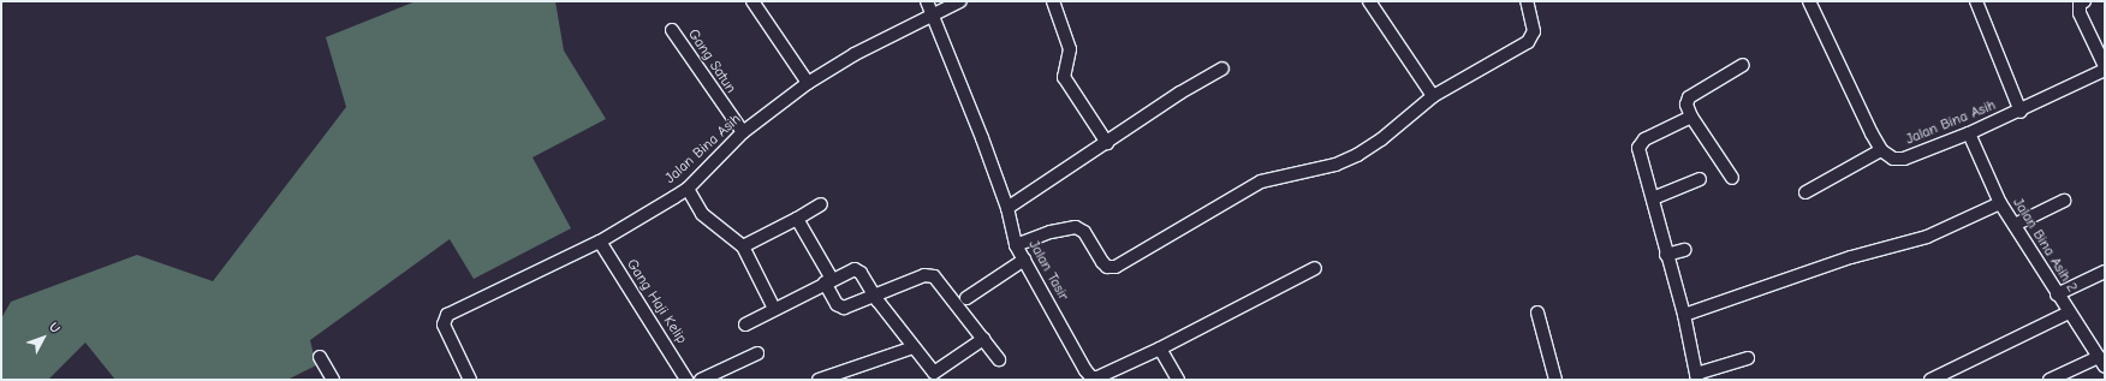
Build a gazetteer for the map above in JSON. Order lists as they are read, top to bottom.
{
  "streets": {
    "street": [
      "Gang Satun",
      "Jalan Bina Asih",
      "Jalan Bina Asih 2",
      "Jalan Tasir",
      "Gang Haji Kelip"
    ]
  },
  "crossings": [
    ["Gang Satun", "Jalan Bina Asih"],
    ["Jalan Bina Asih", "Jalan Bina Asih 2"],
    ["Jalan Bina Asih", "Jalan Tasir"],
    ["Jalan Bina Asih", "Gang Haji Kelip"]
  ],
  "north": "top right"
}
